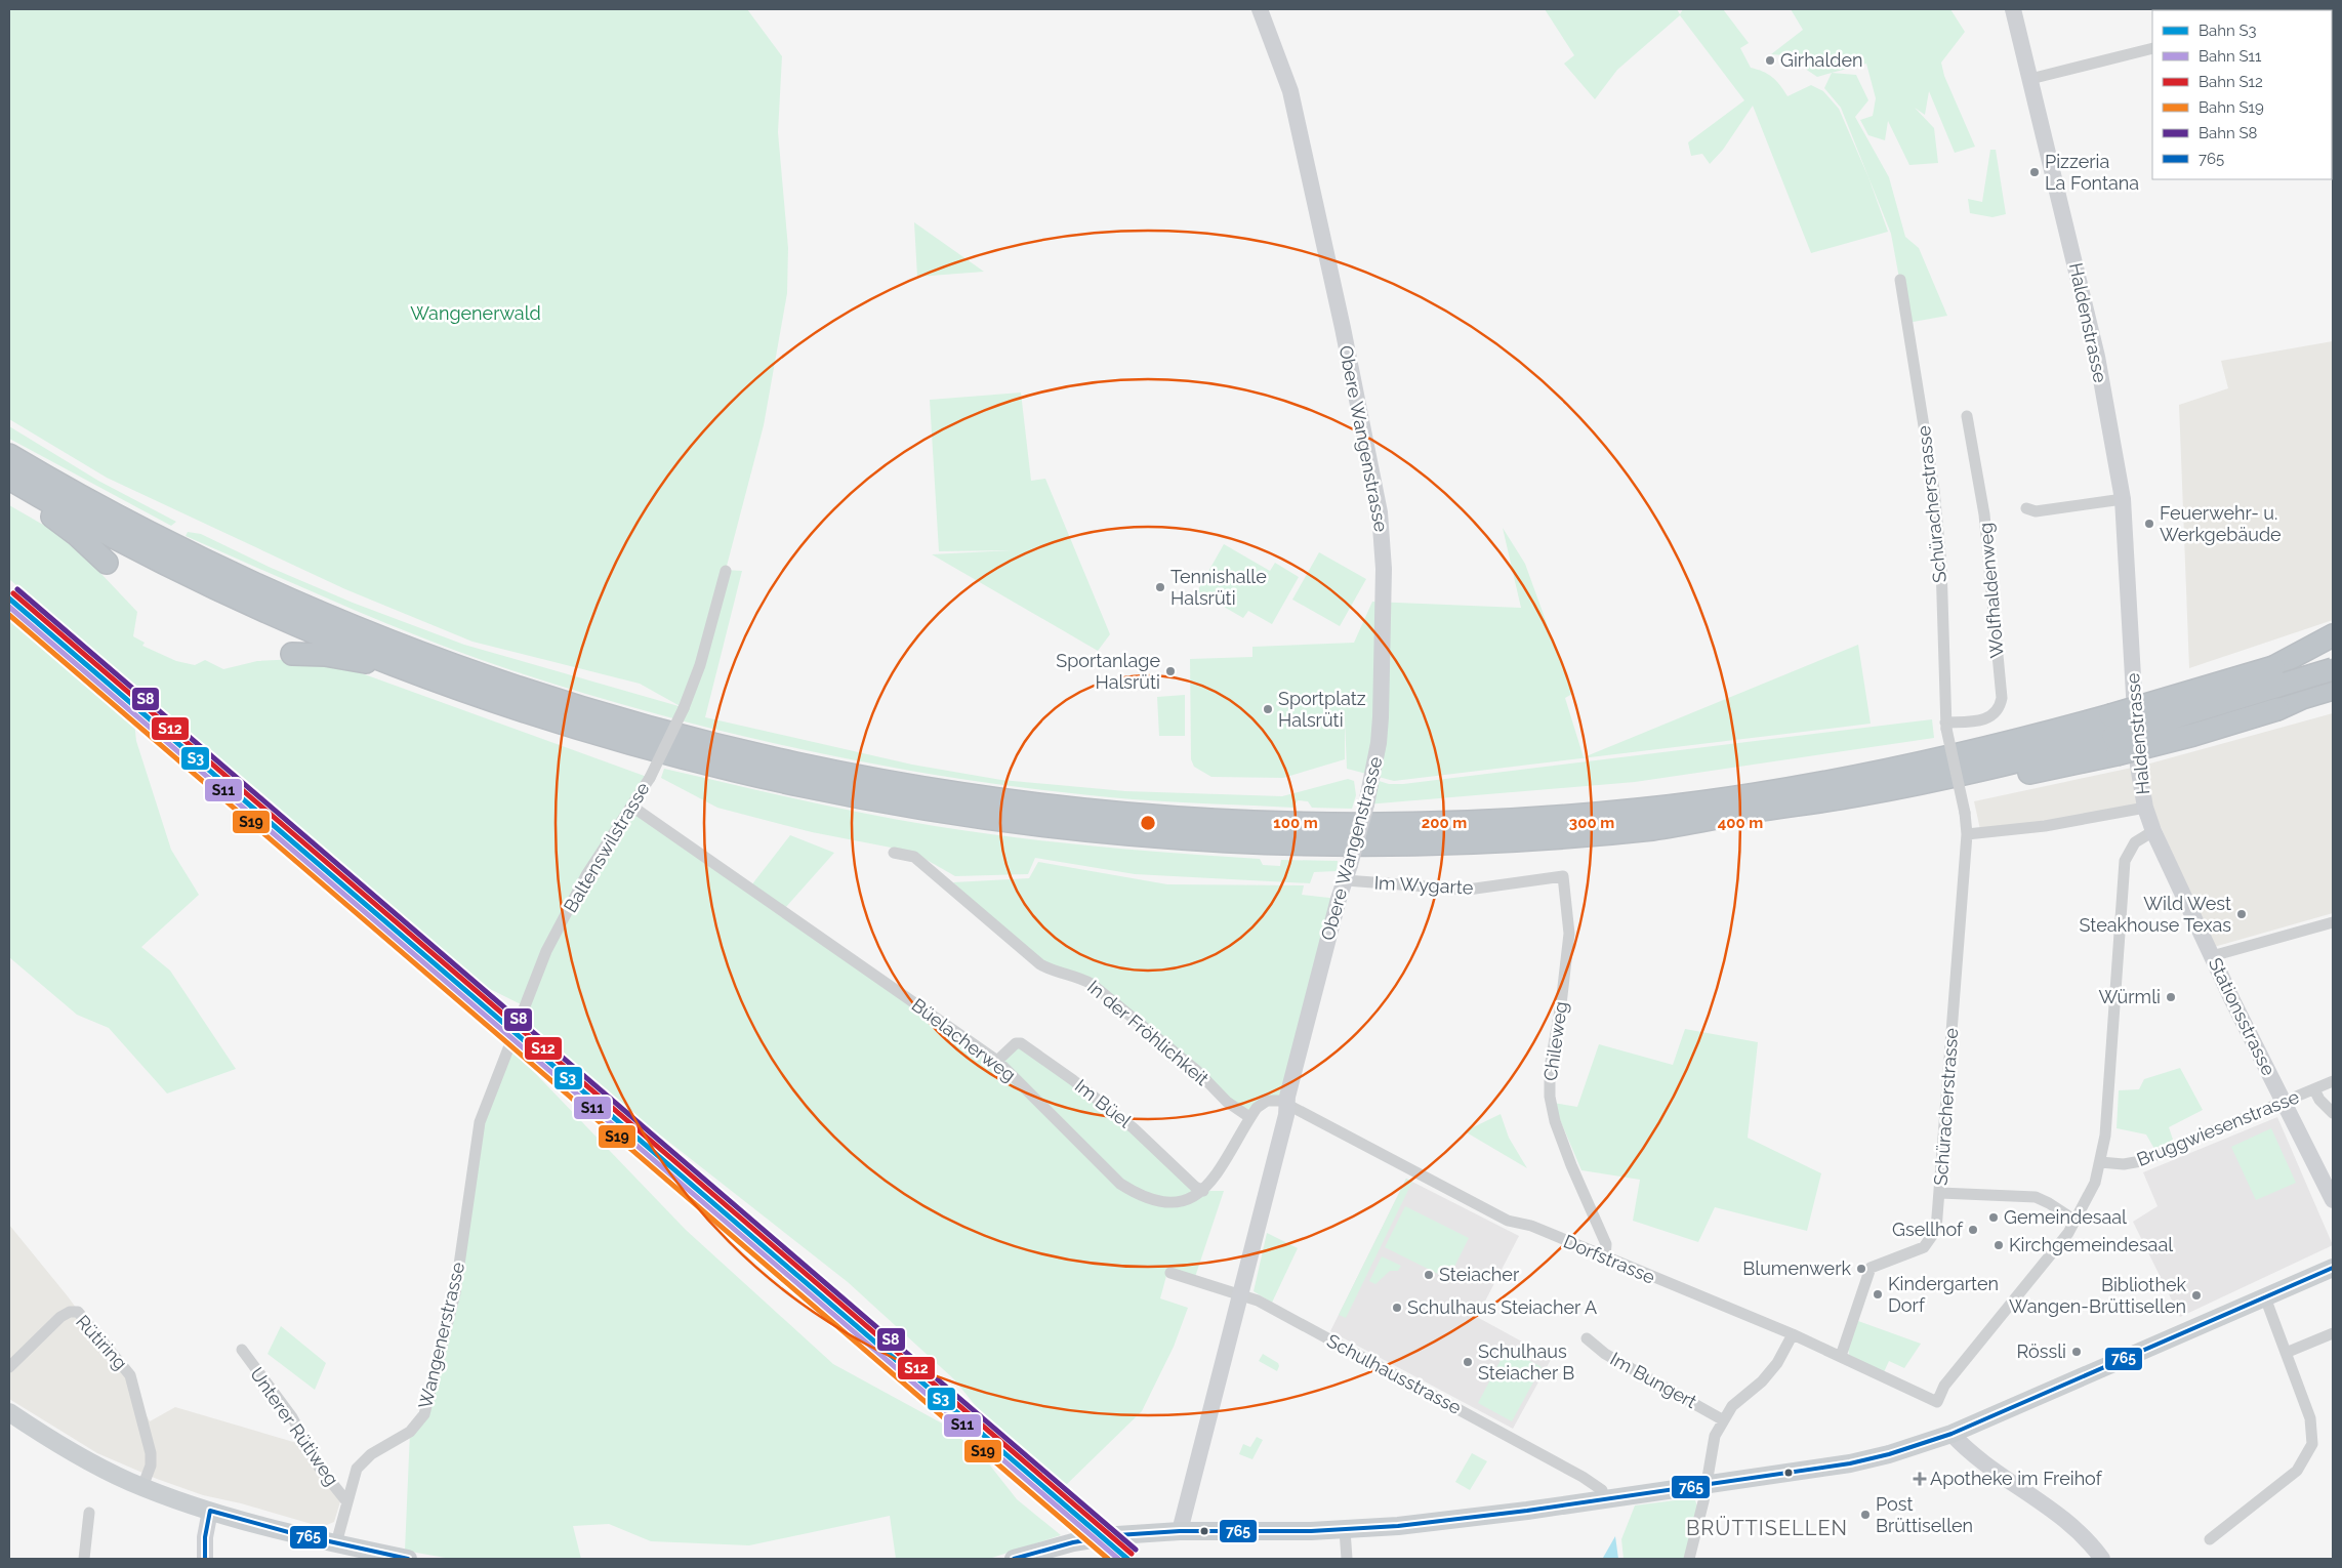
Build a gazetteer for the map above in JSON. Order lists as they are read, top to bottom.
{
  "streets": {
    "street": [
      "Haldenstrasse",
      "Obere Wangenstrasse",
      "Schüracherstrasse",
      "Wolfhaldenweg",
      "Baltenswilstrasse",
      "Im Wygarte",
      "Stationsstrasse",
      "In der Fröhlichkeit",
      "Büelacherweg",
      "Chileweg",
      "Im Büel",
      "Bruggwiesenstrasse",
      "Dorfstrasse",
      "Wangenerstrasse",
      "Rütiring",
      "Schulhausstrasse",
      "Im Bungert",
      "Unterer Rütiweg"
    ]
  },
  "crossings": [
    ["Haldenstrasse", "Stationsstrasse"],
    ["Obere Wangenstrasse", "Im Wygarte"],
    ["Obere Wangenstrasse", "Dorfstrasse"],
    ["Obere Wangenstrasse", "Schulhausstrasse"],
    ["Schüracherstrasse", "Wolfhaldenweg"],
    ["Schüracherstrasse", "Dorfstrasse"],
    ["Baltenswilstrasse", "Büelacherweg"],
    ["Baltenswilstrasse", "Wangenerstrasse"],
    ["Im Wygarte", "Chileweg"],
    ["Stationsstrasse", "Bruggwiesenstrasse"],
    ["Büelacherweg", "Im Büel"],
    ["Chileweg", "Dorfstrasse"],
    ["Wangenerstrasse", "Unterer Rütiweg"]
  ],
  "districts": ["BRÜTTISELLEN"],
  "parks": ["Wangenerwald"],
  "places": {
    "other": [
      "Girhalden",
      "Pizzeria La Fontana",
      "Feuerwehr- u. Werkgebäude",
      "Tennishalle Halsrüti",
      "Sportanlage Halsrüti",
      "Sportplatz Halsrüti",
      "Wild West Steakhouse Texas",
      "Würmli",
      "Gemeindesaal",
      "Gsellhof",
      "Kirchgemeindesaal",
      "Blumenwerk",
      "Steiacher",
      "Kindergarten Dorf",
      "Bibliothek Wangen-Brüttisellen",
      "Schulhaus Steiacher A",
      "Rössli",
      "Schulhaus Steiacher B",
      "Post Brüttisellen"
    ],
    "health": ["Apotheke im Freihof"]
  },
  "lines": [
    "rail line S8",
    "rail line S12",
    "rail line S3",
    "rail line S11",
    "rail line S19",
    "transit line 765"
  ],
  "legend": [
    "Bahn S3",
    "Bahn S11",
    "Bahn S12",
    "Bahn S19",
    "Bahn S8",
    "765"
  ],
  "rings": [
    "100 m",
    "200 m",
    "300 m",
    "400 m"
  ]
}
